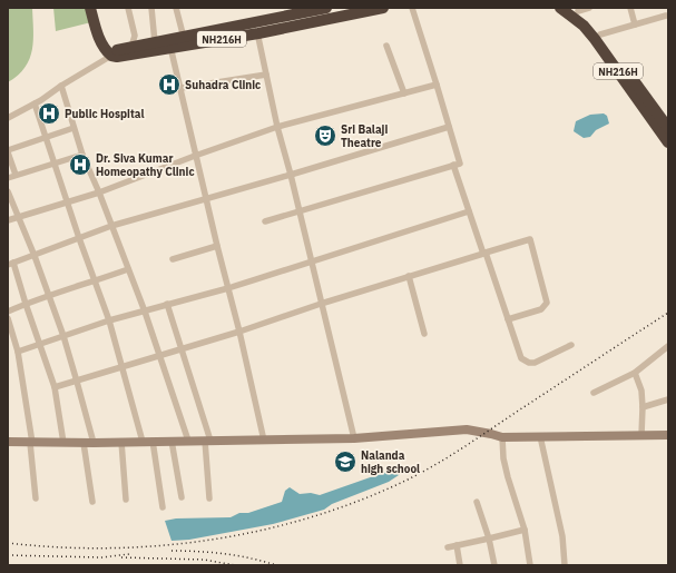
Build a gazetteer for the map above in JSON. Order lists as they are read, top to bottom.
{
  "streets": {
    "highway": ["NH216H"]
  },
  "places": {
    "hospital": ["Suhadra Clinic", "Public Hospital", "Dr. Siva Kumar Homeopathy Clinic"],
    "theatre": ["Sri Balaji Theatre"],
    "school or university": ["Nalanda high school"]
  }
}
